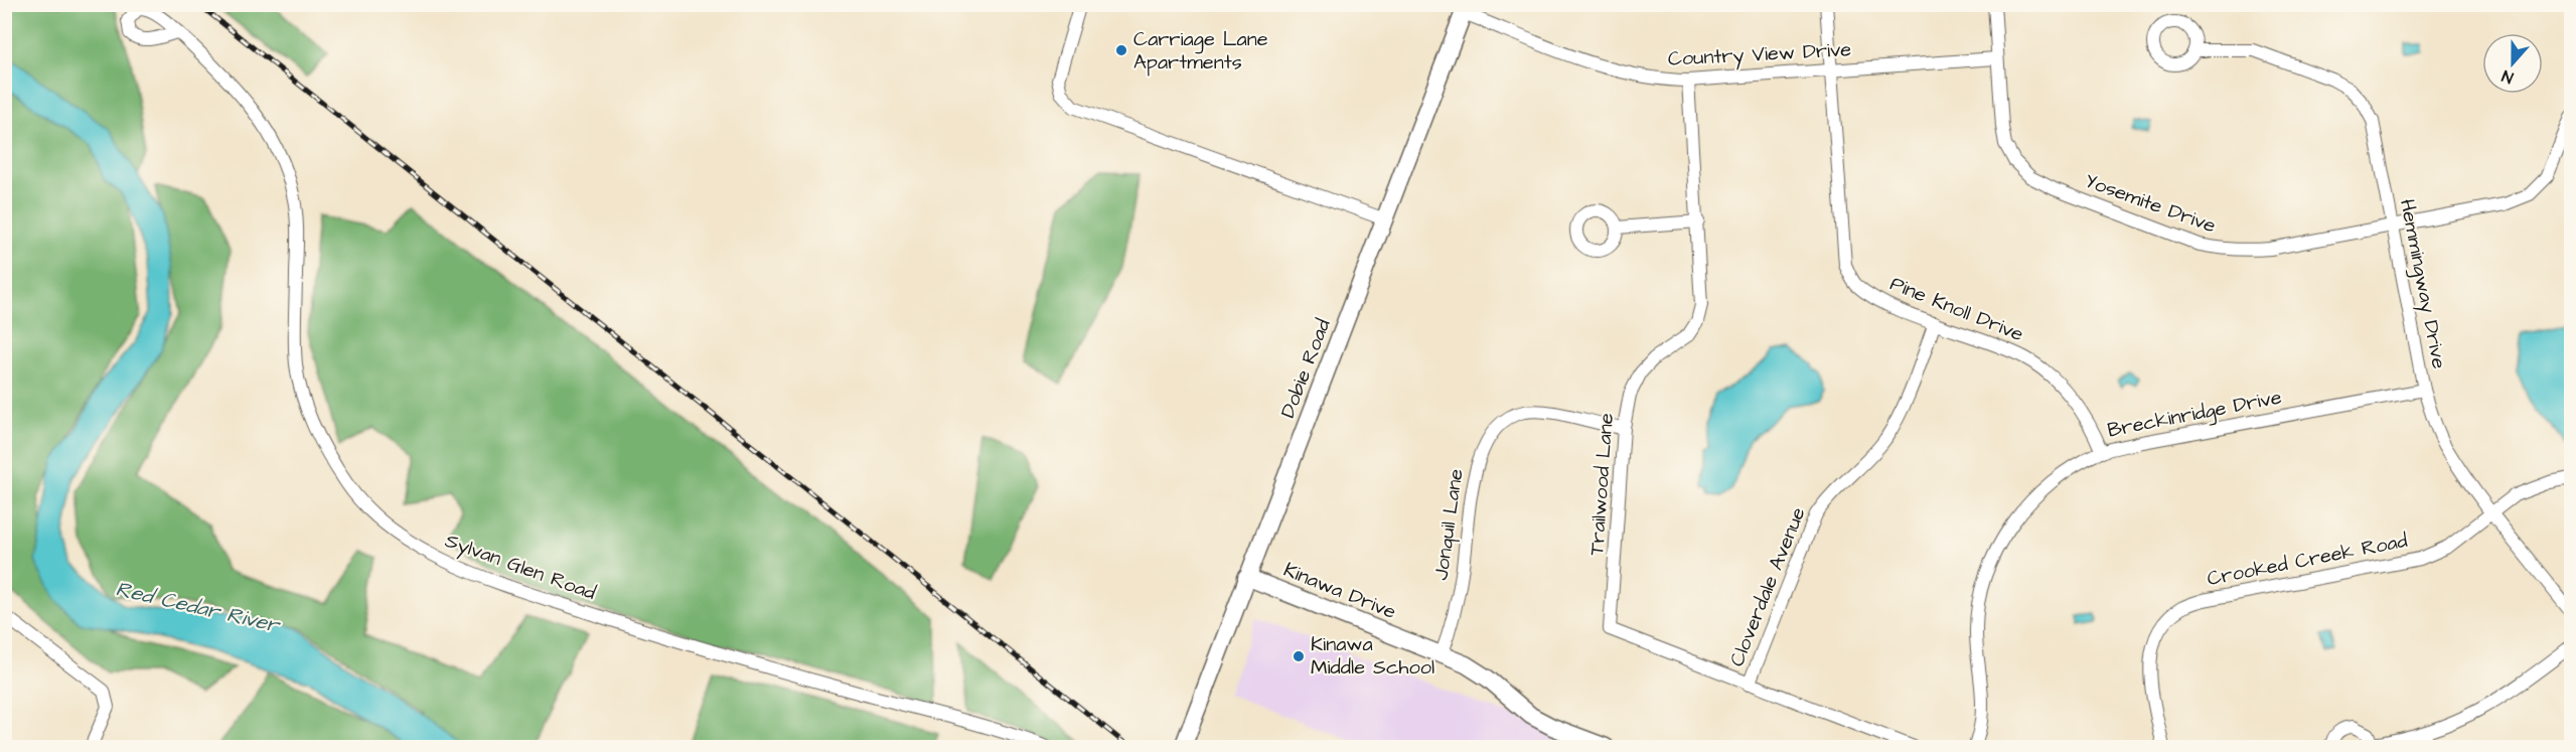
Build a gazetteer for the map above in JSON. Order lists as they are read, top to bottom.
{
  "streets": {
    "street": [
      "Country View Drive",
      "Yosemite Drive",
      "Hemmingway Drive",
      "Pine Knoll Drive",
      "Dobie Road",
      "Breckinridge Drive",
      "Trailwood Lane",
      "Jonquil Lane",
      "Crooked Creek Road",
      "Sylvan Glen Road",
      "Cloverdale Avenue",
      "Kinawa Drive"
    ]
  },
  "crossings": [
    ["Country View Drive", "Yosemite Drive"],
    ["Country View Drive", "Pine Knoll Drive"],
    ["Country View Drive", "Dobie Road"],
    ["Country View Drive", "Trailwood Lane"],
    ["Yosemite Drive", "Hemmingway Drive"],
    ["Hemmingway Drive", "Breckinridge Drive"],
    ["Hemmingway Drive", "Crooked Creek Road"],
    ["Pine Knoll Drive", "Breckinridge Drive"],
    ["Pine Knoll Drive", "Cloverdale Avenue"],
    ["Dobie Road", "Kinawa Drive"],
    ["Trailwood Lane", "Jonquil Lane"],
    ["Trailwood Lane", "Cloverdale Avenue"],
    ["Jonquil Lane", "Kinawa Drive"]
  ],
  "water": ["Red Cedar River"],
  "places": ["Carriage Lane Apartments", "Kinawa Middle School"],
  "north": "bottom"
}
